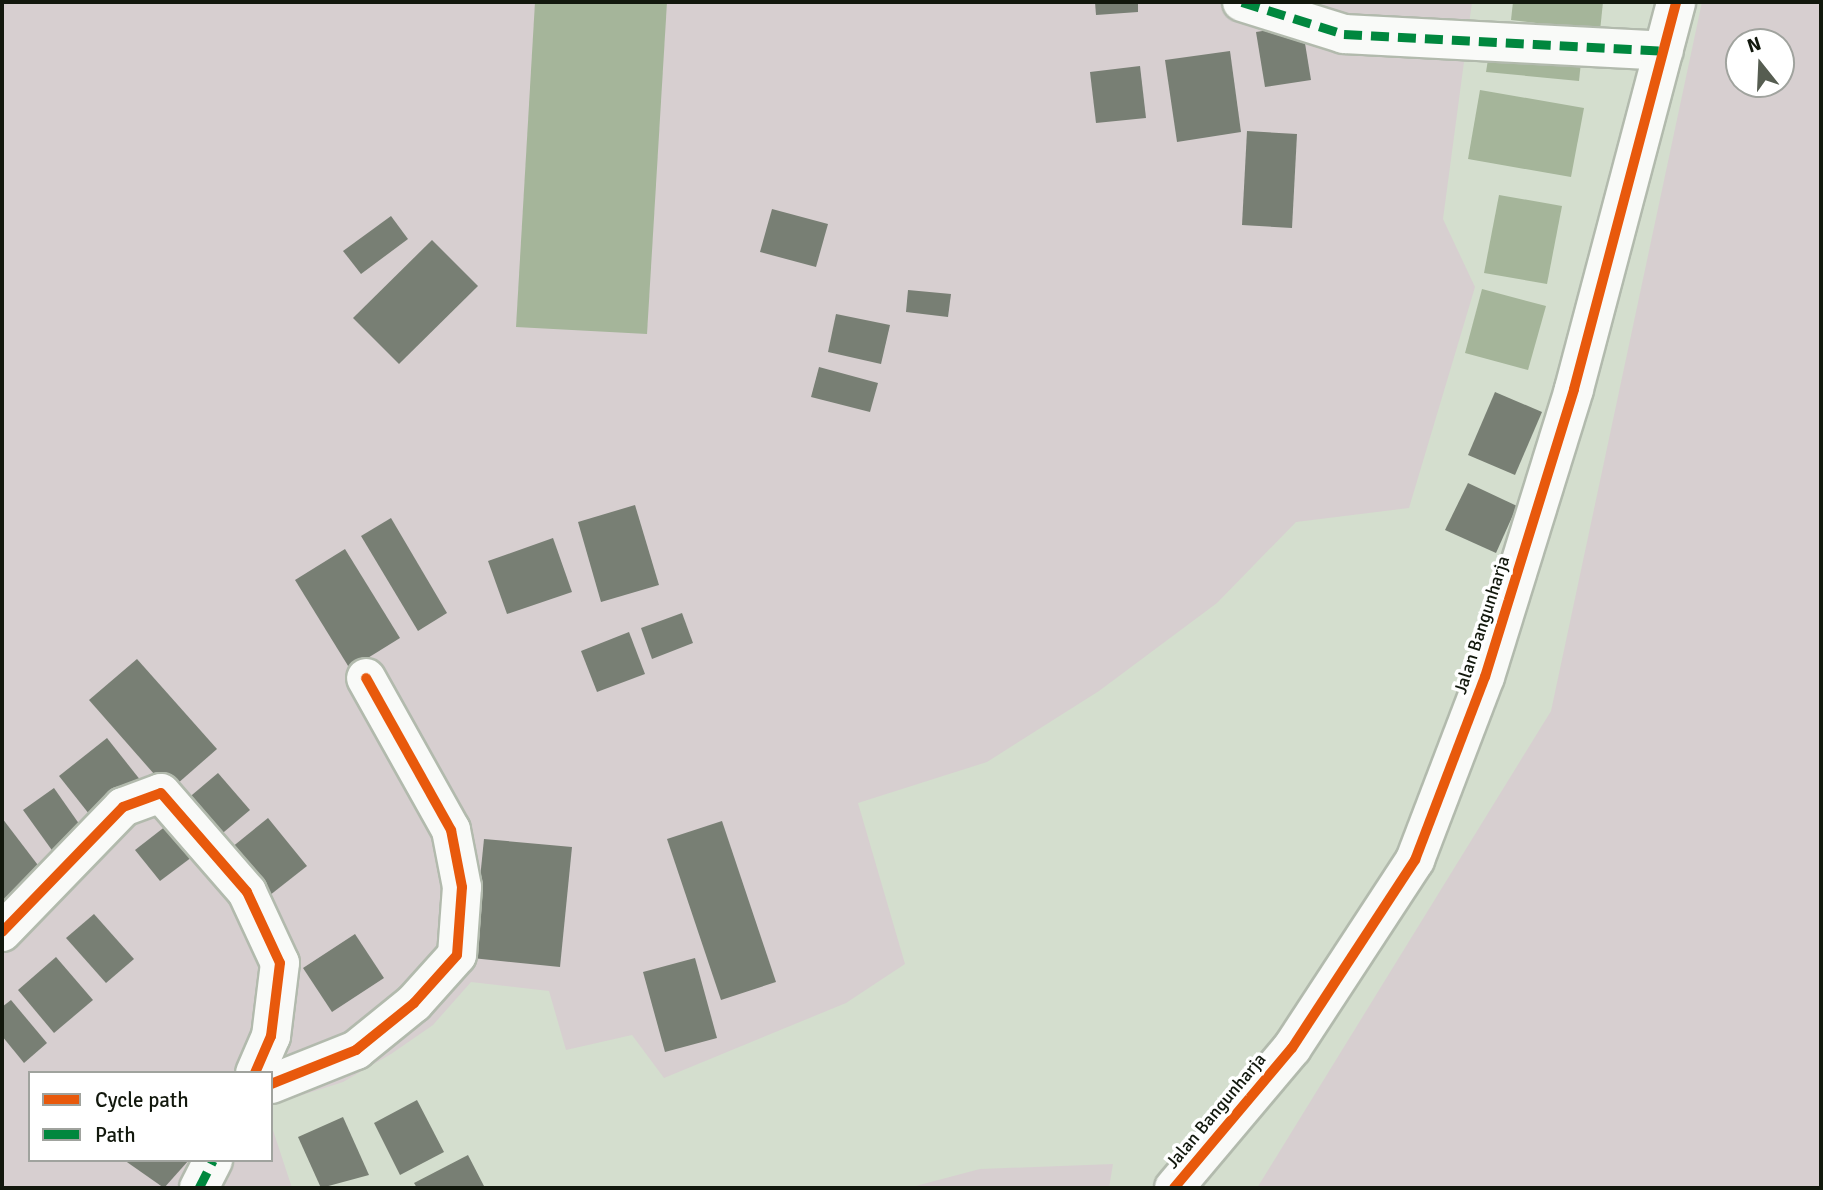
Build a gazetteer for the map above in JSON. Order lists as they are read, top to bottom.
{
  "streets": {
    "street": ["Jalan Bangunharja"]
  },
  "legend": ["Cycle path", "Path"],
  "north": "top"
}
